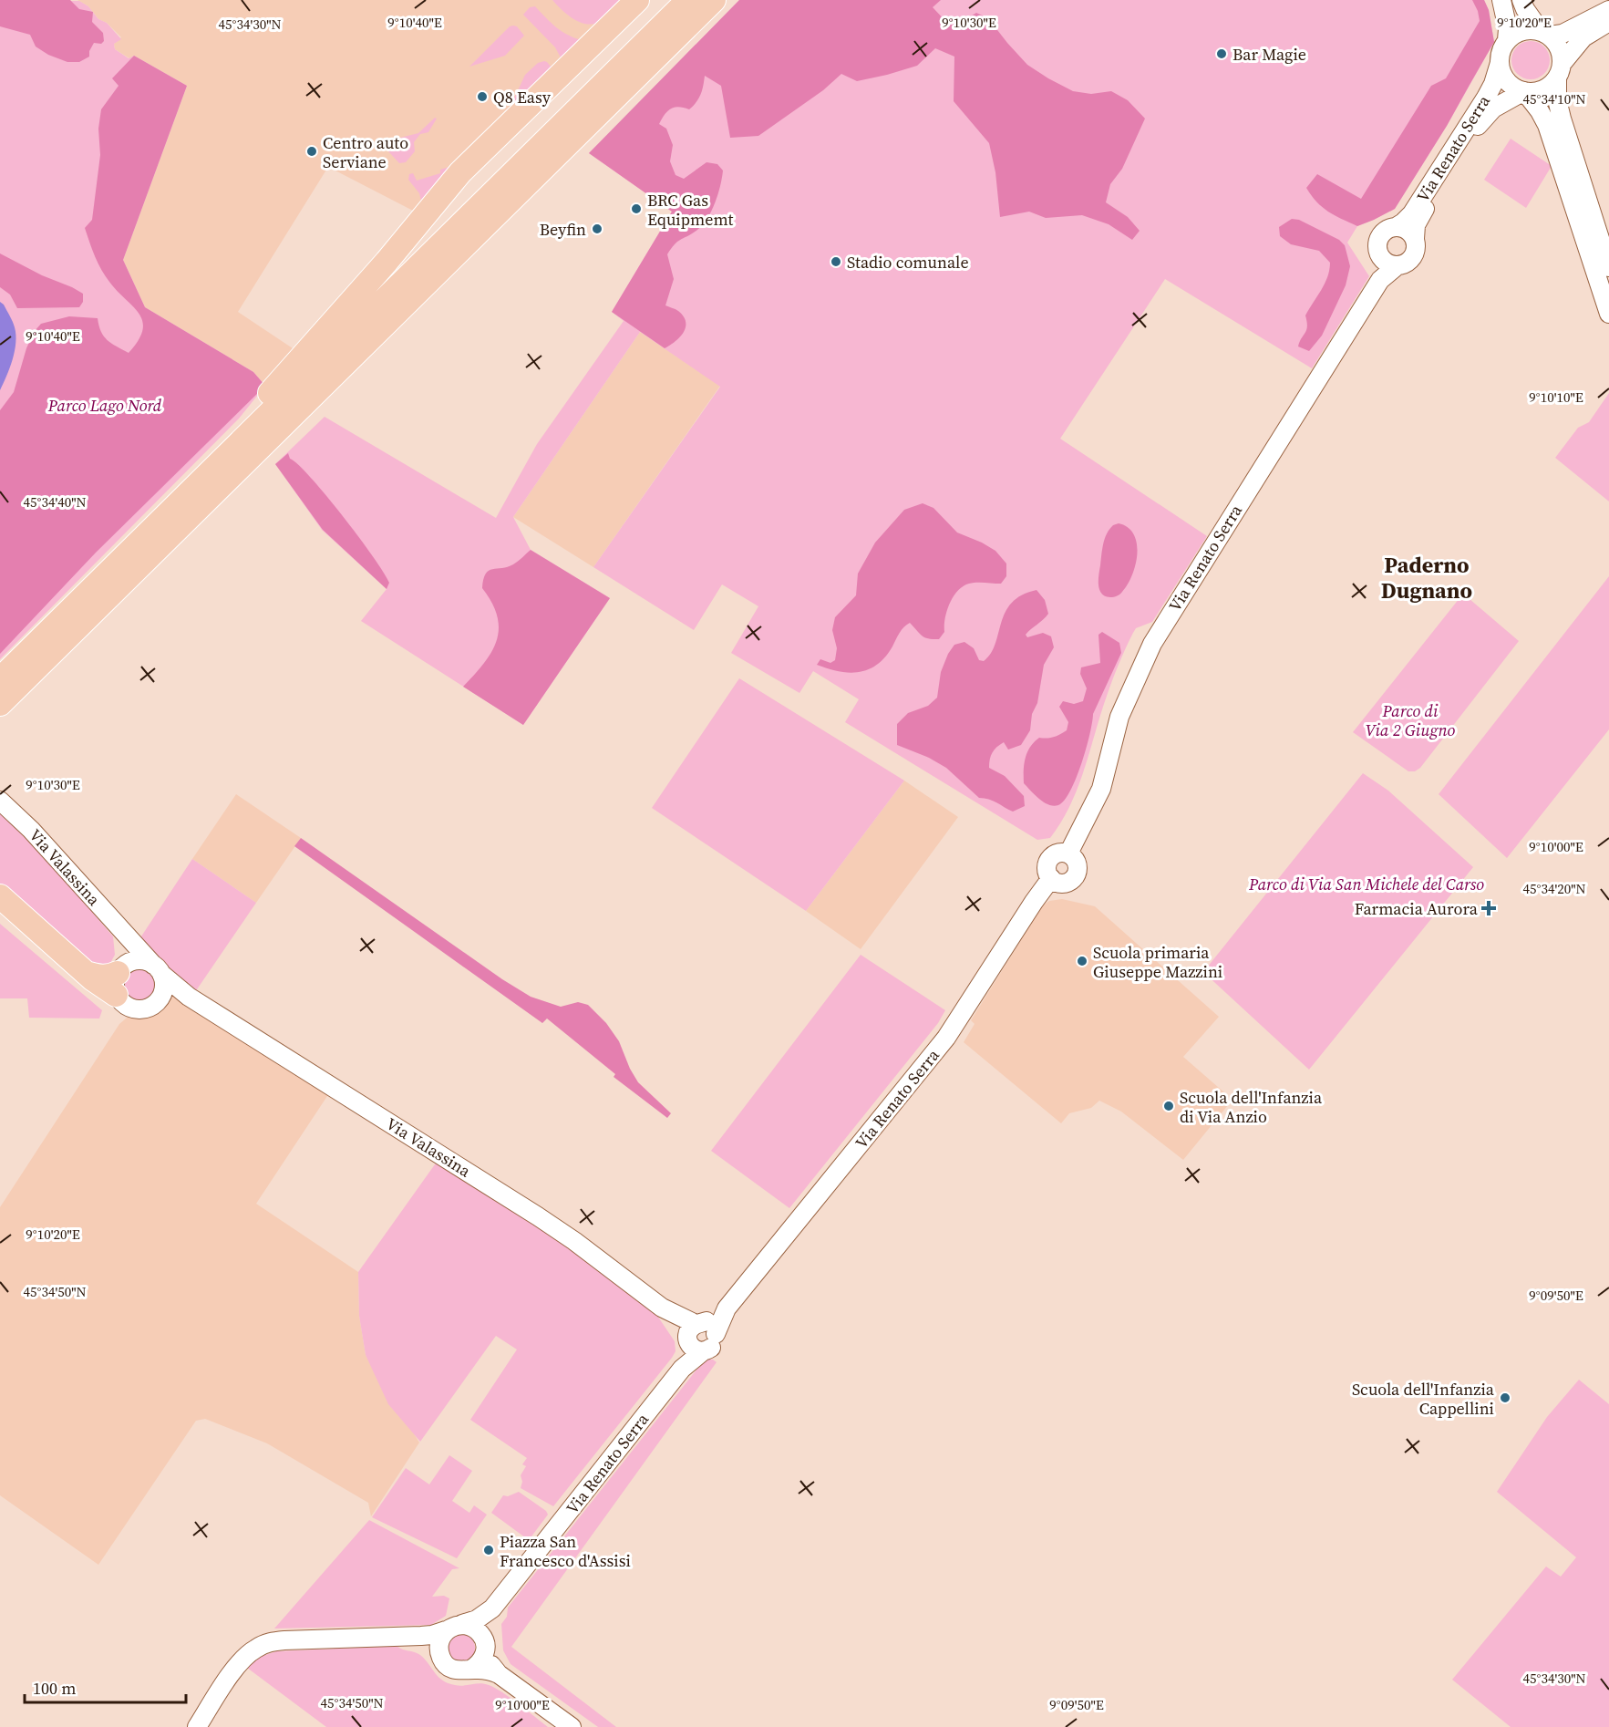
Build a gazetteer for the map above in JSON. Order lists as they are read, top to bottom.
{
  "streets": {
    "street": ["Via Renato Serra", "Via Valassina"]
  },
  "crossings": [
    ["Via Renato Serra", "Via Valassina"]
  ],
  "districts": ["Paderno Dugnano"],
  "parks": ["Parco Lago Nord", "Parco di Via 2 Giugno", "Parco di Via San Michele del Carso"],
  "places": {
    "other": [
      "Bar Magie",
      "Q8 Easy",
      "Centro auto Serviane",
      "BRC Gas Equipmemt",
      "Beyfin",
      "Stadio comunale",
      "Scuola primaria Giuseppe Mazzini",
      "Scuola dell'Infanzia di Via Anzio",
      "Scuola dell'Infanzia Cappellini",
      "Piazza San Francesco d'Assisi"
    ],
    "health": ["Farmacia Aurora"]
  },
  "scale_bar": "100 m",
  "coordinates": [
    "9°10'40\"E",
    "9°10'30\"E",
    "9°10'20\"E",
    "45°34'30\"N",
    "45°34'10\"N",
    "9°10'10\"E",
    "45°34'40\"N",
    "9°10'00\"E",
    "45°34'20\"N",
    "45°34'50\"N",
    "9°09'50\"E"
  ]
}
